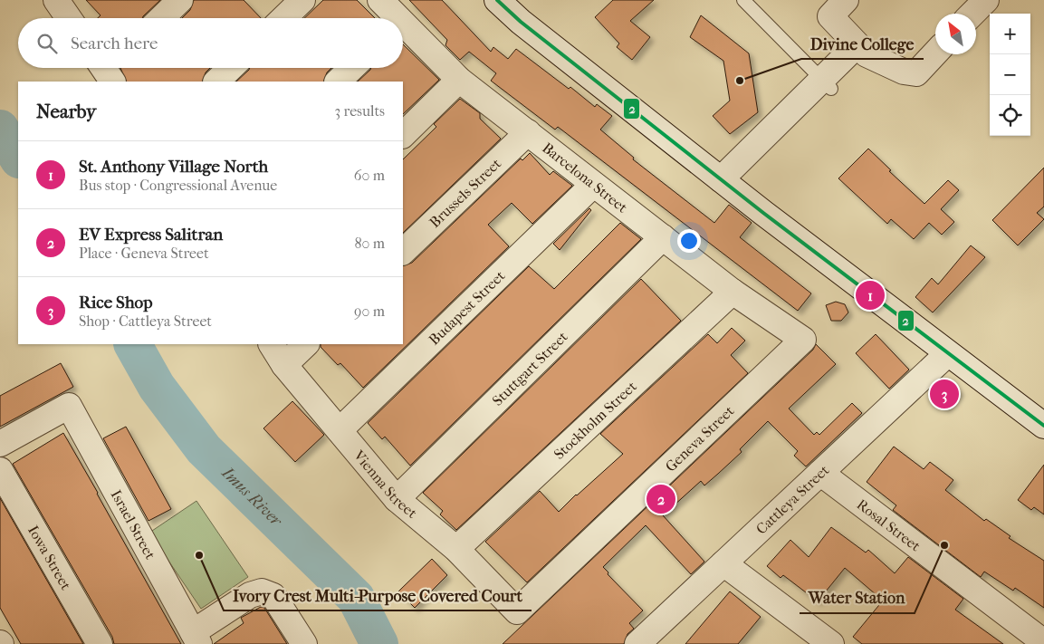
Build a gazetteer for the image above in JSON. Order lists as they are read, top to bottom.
{
  "streets": {
    "street": [
      "Barcelona Street",
      "Brussels Street",
      "Budapest Street",
      "Stuttgart Street",
      "Stockholm Street",
      "Geneva Street",
      "Vienna Street",
      "Cattleya Street",
      "Rosal Street",
      "Israel Street",
      "Iowa Street"
    ]
  },
  "crossings": [
    ["Barcelona Street", "Brussels Street"],
    ["Barcelona Street", "Budapest Street"],
    ["Barcelona Street", "Stuttgart Street"],
    ["Barcelona Street", "Stockholm Street"],
    ["Barcelona Street", "Geneva Street"],
    ["Budapest Street", "Vienna Street"],
    ["Stuttgart Street", "Vienna Street"],
    ["Stockholm Street", "Vienna Street"],
    ["Geneva Street", "Vienna Street"],
    ["Cattleya Street", "Rosal Street"]
  ],
  "water": ["Imus River"],
  "places": ["Divine College", "Water Station", "Ivory Crest Multi-Purpose Covered Court"],
  "lines": ["transit line 2"],
  "north": "top left",
  "page": {
    "map_buttons": ["+", "−"],
    "search": "Search here",
    "heading": ["Nearby", "3 results"],
    "list": [
      {
        "mark": "1",
        "name": "St. Anthony Village North",
        "note": "Bus stop · Congressional Avenue",
        "value": "60 m"
      },
      {
        "mark": "2",
        "name": "EV Express Salitran",
        "note": "Place · Geneva Street",
        "value": "80 m"
      },
      {
        "mark": "3",
        "name": "Rice Shop",
        "note": "Shop · Cattleya Street",
        "value": "90 m"
      }
    ],
    "pins": ["1", "3", "2"]
  }
}
